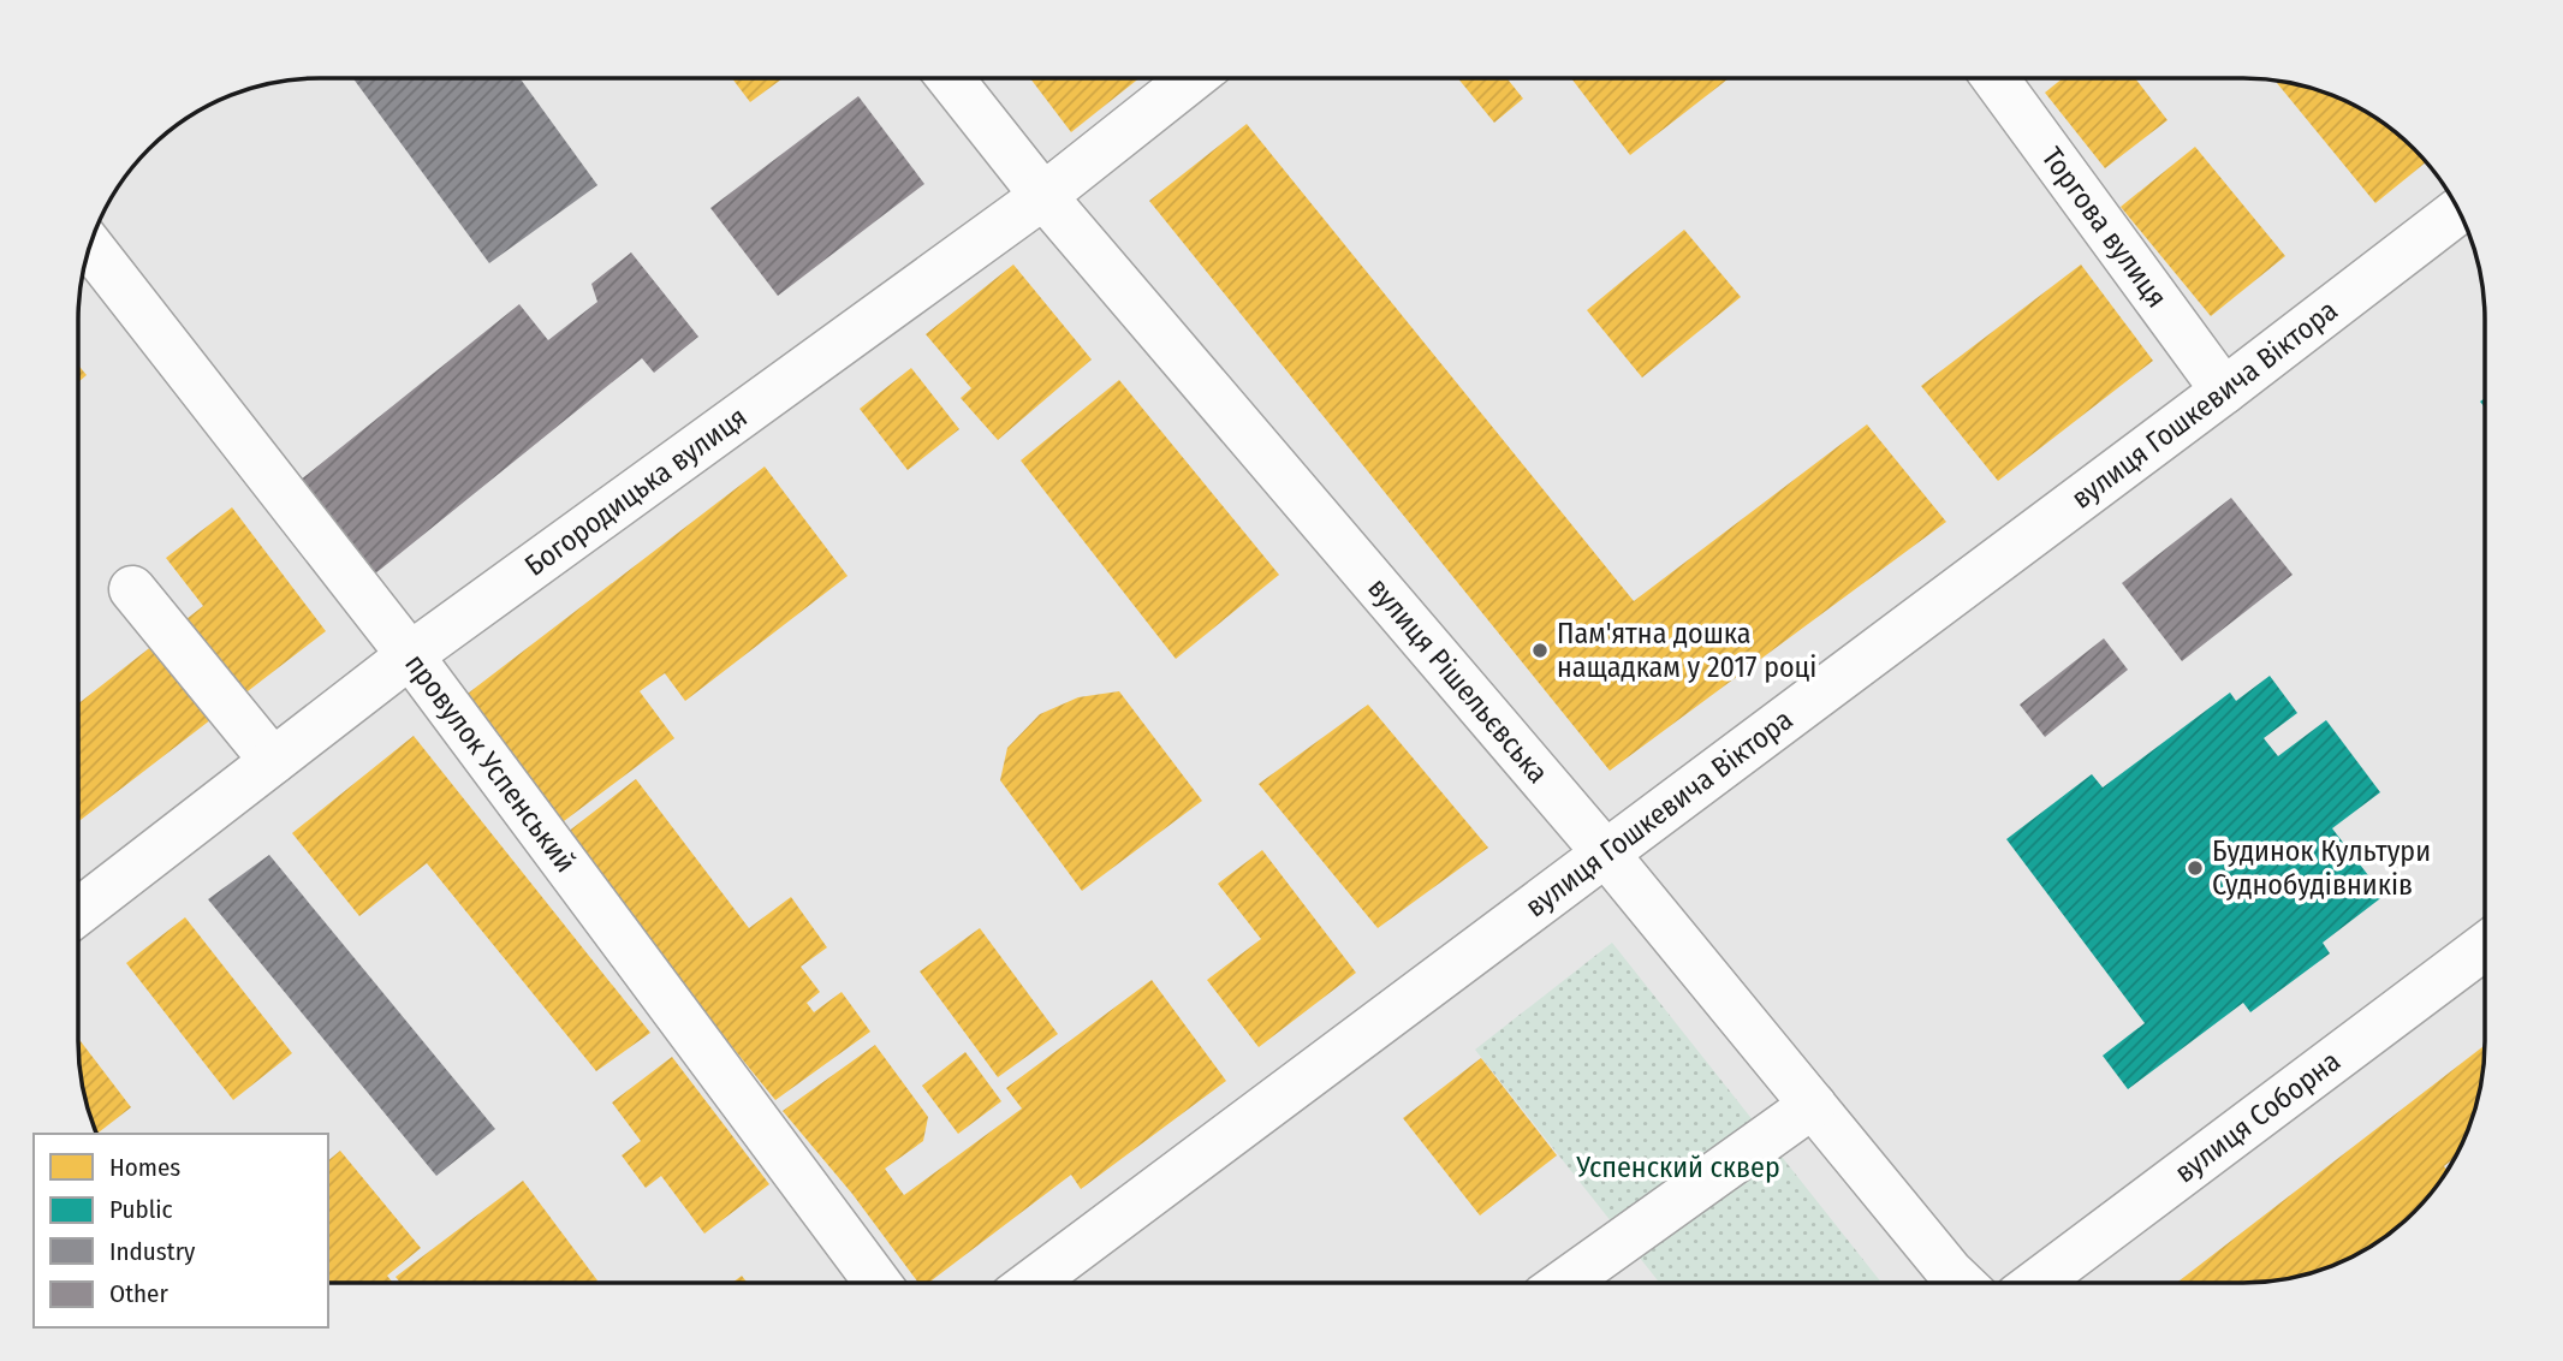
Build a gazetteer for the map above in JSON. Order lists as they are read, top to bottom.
{
  "streets": {
    "street": [
      "Торгова вулиця",
      "вулиця Гошкевича Віктора",
      "Богородицька вулиця",
      "вулиця Рішельєвська",
      "провулок Успенський",
      "вулиця Соборна"
    ]
  },
  "crossings": [
    ["Торгова вулиця", "вулиця Гошкевича Віктора"],
    ["вулиця Гошкевича Віктора", "вулиця Рішельєвська"],
    ["Богородицька вулиця", "вулиця Рішельєвська"],
    ["Богородицька вулиця", "провулок Успенський"]
  ],
  "parks": ["Успенский сквер"],
  "places": ["Пам'ятна дошка нащадкам у 2017 році", "Будинок Культури Суднобудівників"],
  "legend": [
    "Homes",
    "Public",
    "Industry",
    "Other"
  ]
}
